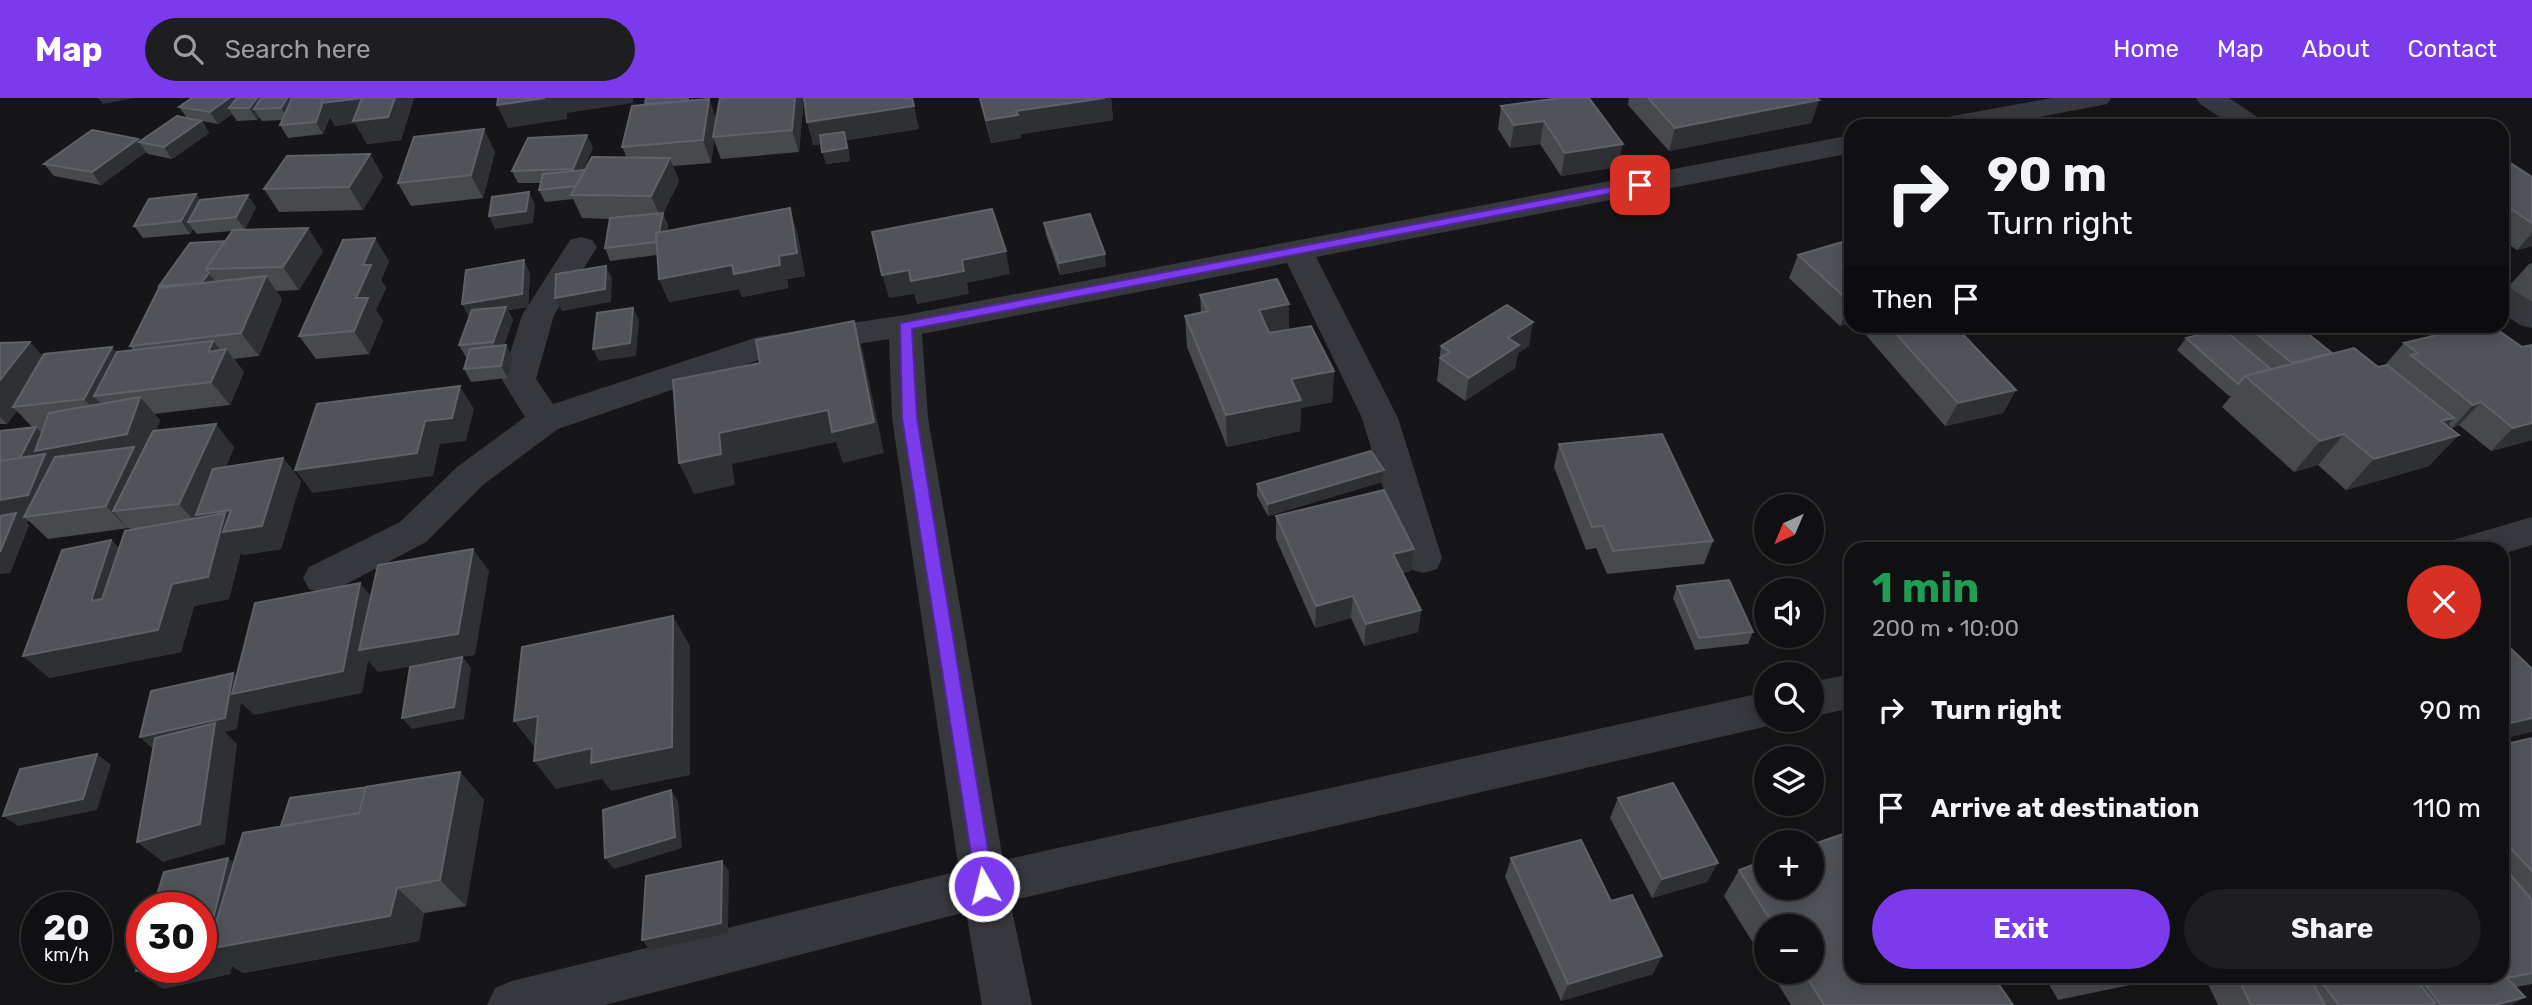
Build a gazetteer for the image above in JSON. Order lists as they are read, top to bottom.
{
  "north": "bottom left",
  "page": {
    "header": "Map",
    "search": "Search here",
    "nav": [
      "Home",
      "Map",
      "About",
      "Contact"
    ],
    "turn": ["90 m", "Turn right"],
    "then": "Then",
    "map_buttons": ["+", "−"],
    "heading": ["1 min", "200 m · 10:00"],
    "list": [
      {
        "name": "Turn right",
        "value": "90 m"
      },
      {
        "name": "Arrive at destination",
        "value": "110 m"
      }
    ],
    "buttons": ["Exit", "Share"],
    "speed": "20 km/h",
    "limit": "30"
  }
}
